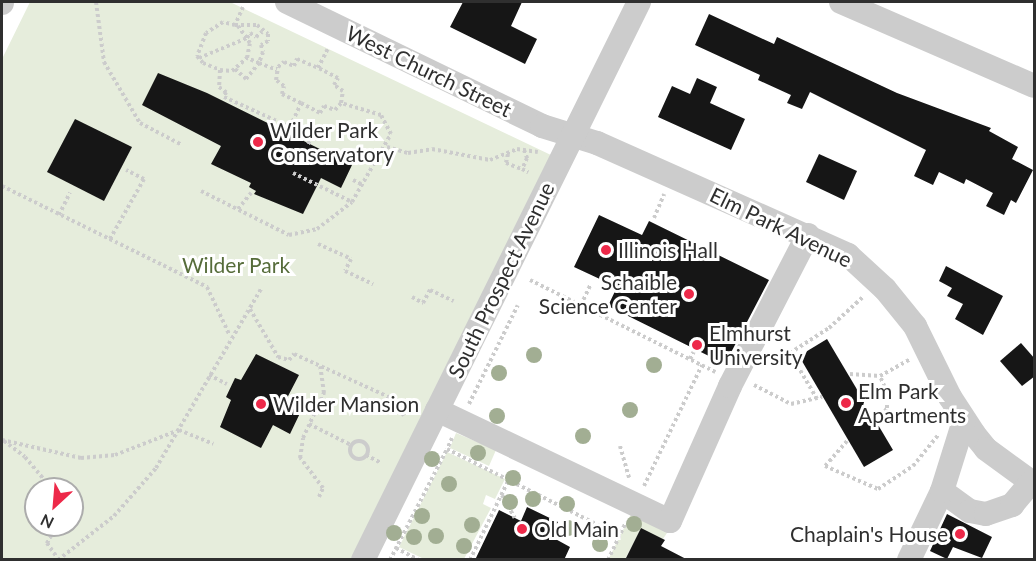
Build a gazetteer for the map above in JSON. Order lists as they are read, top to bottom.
{
  "streets": {
    "street": ["West Church Street", "Elm Park Avenue", "South Prospect Avenue"]
  },
  "crossings": [
    ["West Church Street", "Elm Park Avenue"],
    ["West Church Street", "South Prospect Avenue"],
    ["Elm Park Avenue", "South Prospect Avenue"]
  ],
  "parks": ["Wilder Park"],
  "places": [
    "Wilder Park Conservatory",
    "Illinois Hall",
    "Schaible Science Center",
    "Elmhurst University",
    "Elm Park Apartments",
    "Wilder Mansion",
    "Old Main",
    "Chaplain's House"
  ],
  "north": "bottom left"
}
